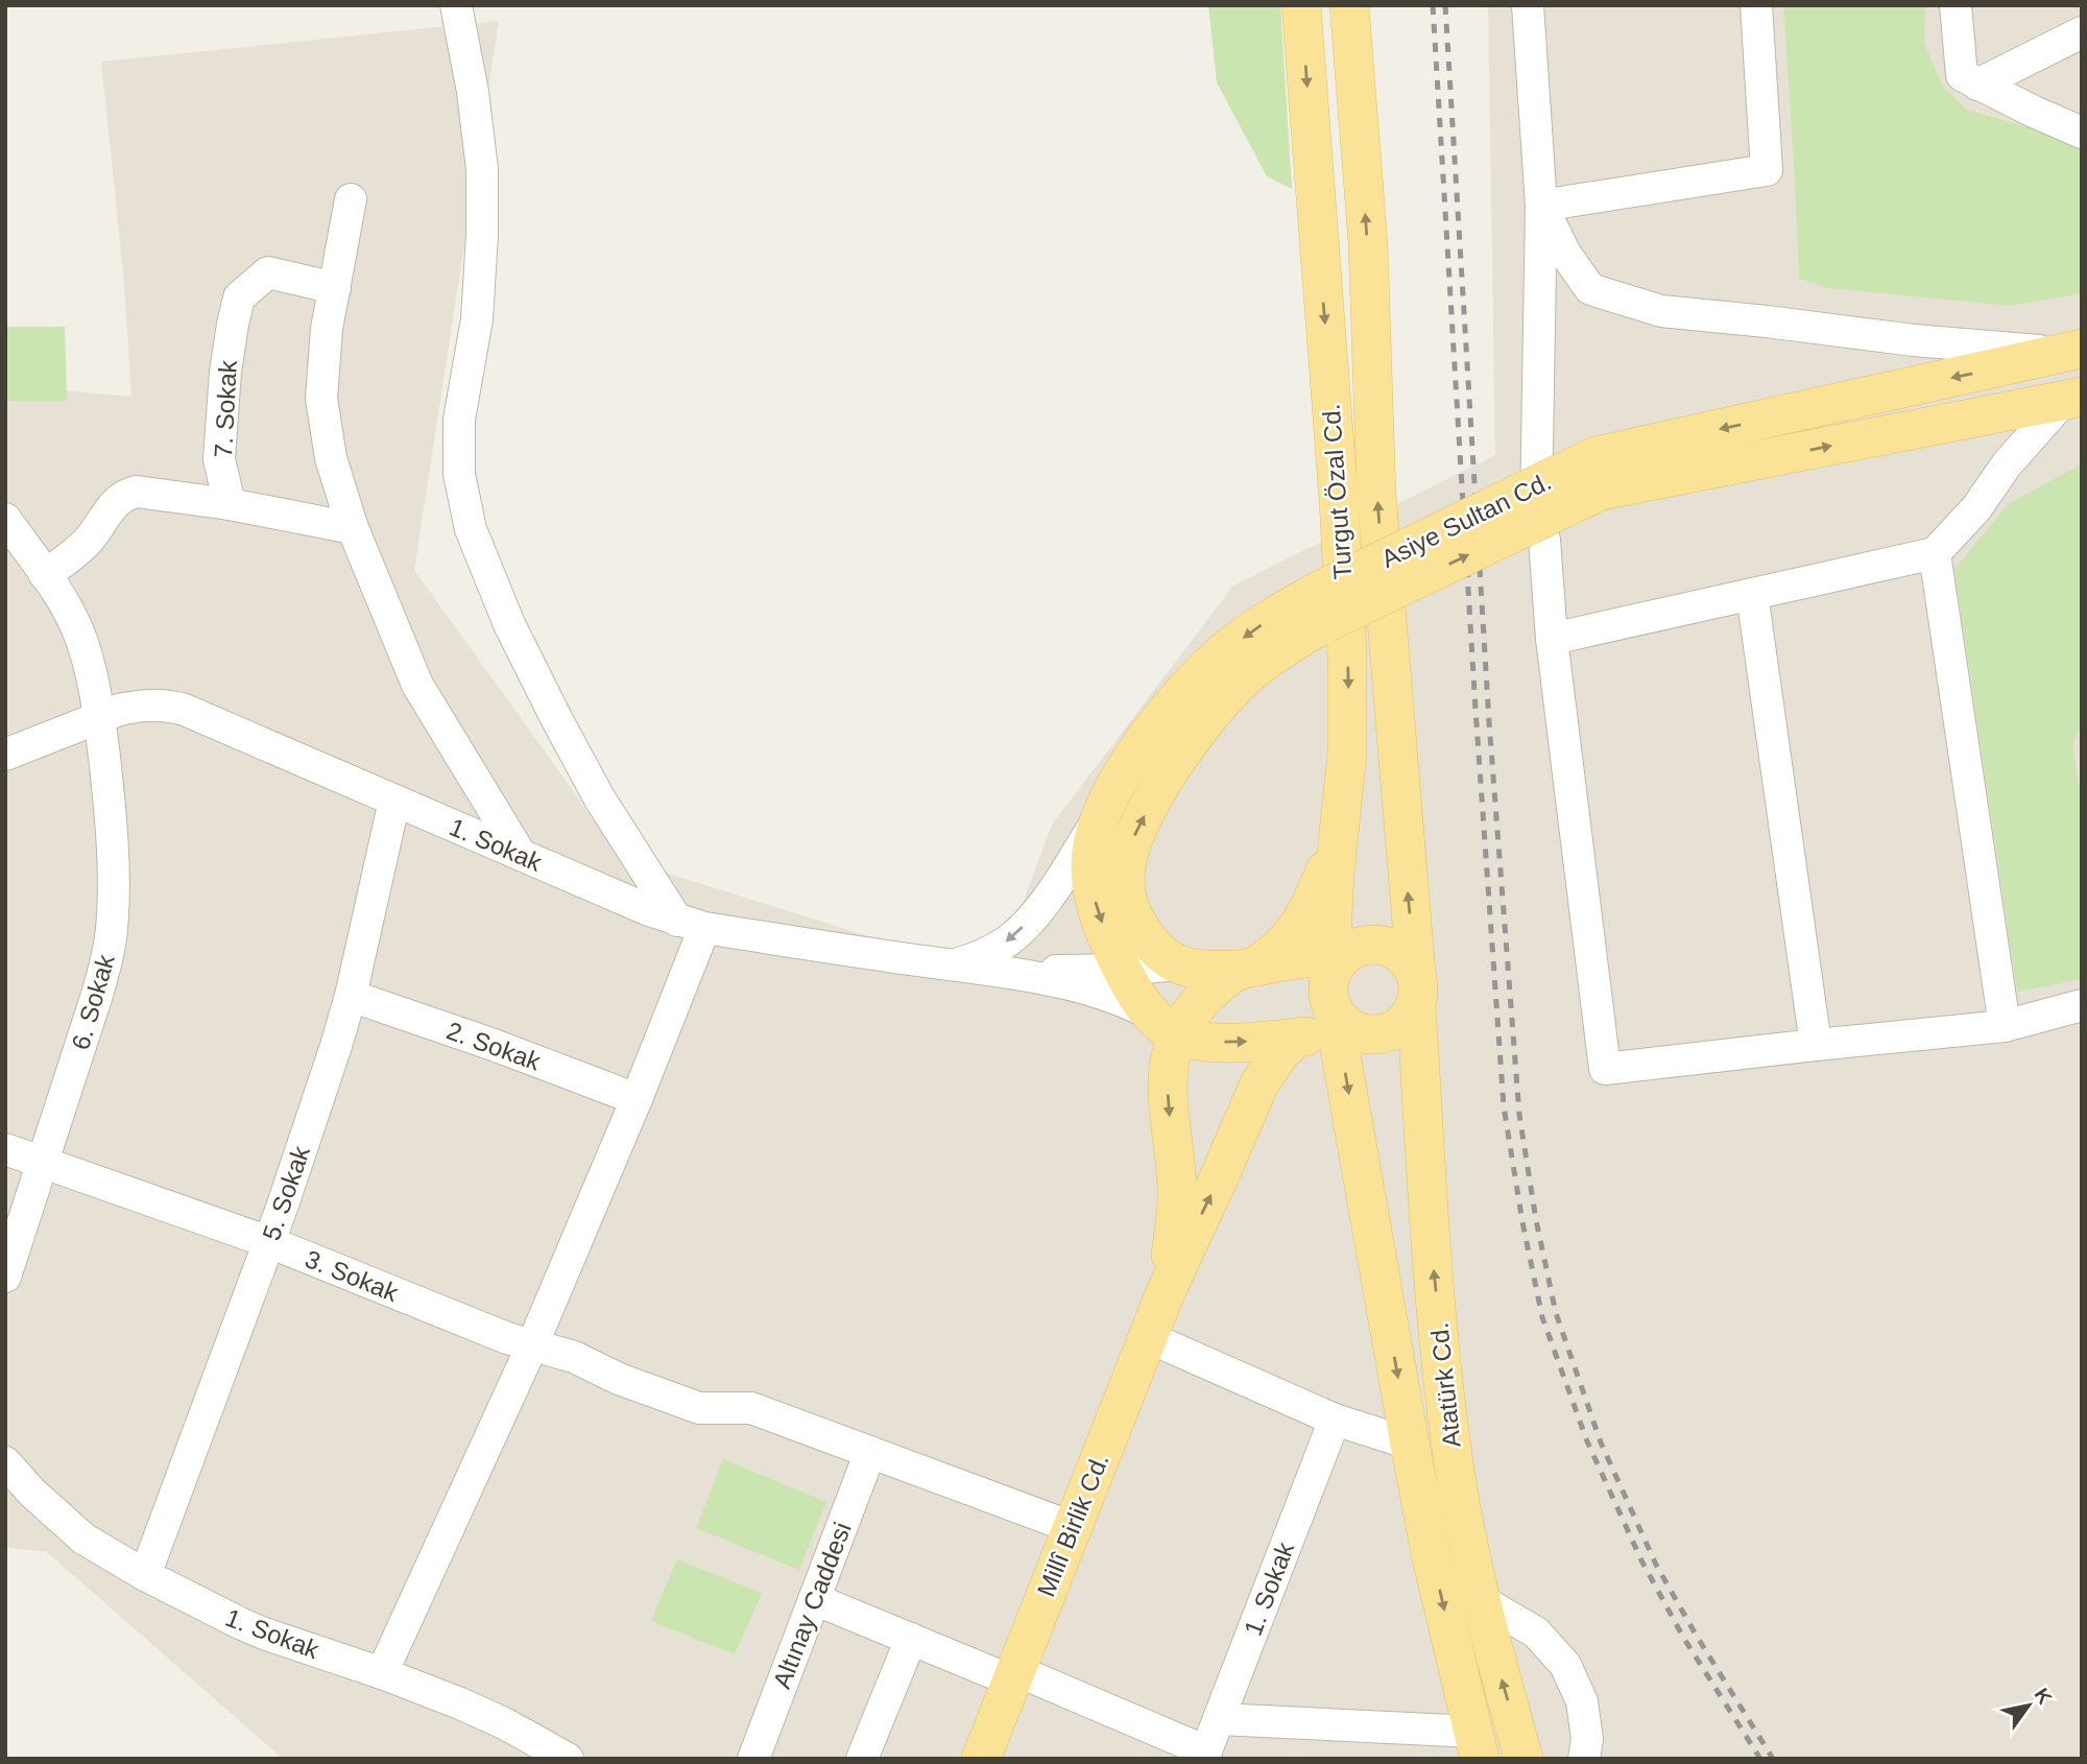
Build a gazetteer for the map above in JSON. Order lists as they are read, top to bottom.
{
  "streets": {
    "main road": [
      "Turgut Özal Cd.",
      "Asiye Sultan Cd.",
      "Atatürk Cd.",
      "Millî Birlik Cd."
    ],
    "street": [
      "7. Sokak",
      "1. Sokak",
      "6. Sokak",
      "2. Sokak",
      "5. Sokak",
      "3. Sokak",
      "Altınay Caddesi"
    ]
  },
  "crossings": [
    ["Turgut Özal Cd.", "Asiye Sultan Cd."],
    ["Turgut Özal Cd.", "Atatürk Cd."],
    ["Asiye Sultan Cd.", "1. Sokak"],
    ["Asiye Sultan Cd.", "Atatürk Cd."],
    ["Asiye Sultan Cd.", "Millî Birlik Cd."],
    ["1. Sokak", "6. Sokak"],
    ["1. Sokak", "5. Sokak"],
    ["6. Sokak", "3. Sokak"],
    ["2. Sokak", "5. Sokak"],
    ["5. Sokak", "3. Sokak"],
    ["3. Sokak", "Millî Birlik Cd."],
    ["3. Sokak", "Altınay Caddesi"]
  ],
  "north": "top right"
}
